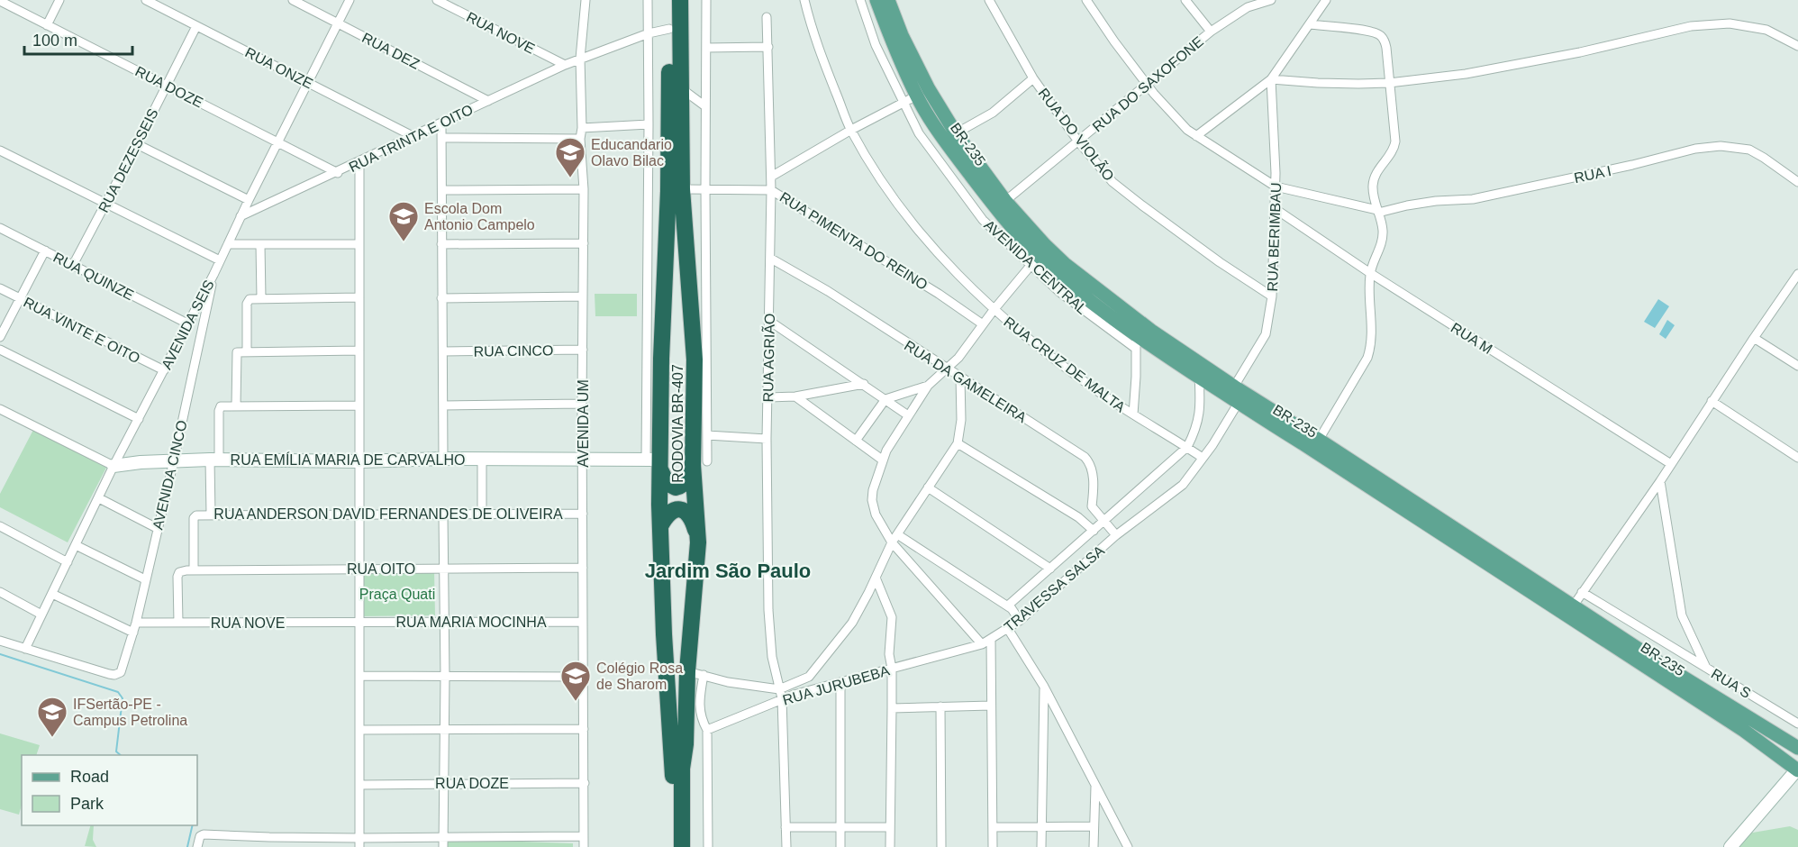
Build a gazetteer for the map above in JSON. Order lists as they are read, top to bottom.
{
  "streets": {
    "highway": ["RODOVIA BR-407"],
    "main road": ["BR-235"],
    "street": [
      "RUA NOVE",
      "RUA DEZ",
      "RUA ONZE",
      "RUA DO SAXOFONE",
      "RUA DOZE",
      "RUA DO VIOLÃO",
      "RUA TRINTA E OITO",
      "RUA DEZESSEIS",
      "RUA I",
      "RUA BERIMBAU",
      "RUA PIMENTA DO REINO",
      "AVENIDA CENTRAL",
      "RUA QUINZE",
      "AVENIDA SEIS",
      "RUA VINTE E OITO",
      "RUA M",
      "RUA CINCO",
      "RUA AGRIÃO",
      "RUA CRUZ DE MALTA",
      "RUA DA GAMELEIRA",
      "AVENIDA UM",
      "RUA EMÍLIA MARIA DE CARVALHO",
      "AVENIDA CINCO",
      "RUA ANDERSON DAVID FERNANDES DE OLIVEIRA",
      "RUA OITO",
      "TRAVESSA SALSA",
      "RUA MARIA MOCINHA",
      "RUA S",
      "RUA JURUBEBA"
    ]
  },
  "crossings": [
    ["RUA NOVE", "RUA TRINTA E OITO"],
    ["RUA NOVE", "AVENIDA CINCO"],
    ["RUA NOVE", "RUA OITO"],
    ["RUA NOVE", "RUA MARIA MOCINHA"],
    ["RUA DEZ", "RUA TRINTA E OITO"],
    ["RUA DEZ", "AVENIDA SEIS"],
    ["RUA ONZE", "RUA TRINTA E OITO"],
    ["RUA ONZE", "RUA DEZESSEIS"],
    ["RUA ONZE", "AVENIDA SEIS"],
    ["RUA DO SAXOFONE", "RUA DO VIOLÃO"],
    ["RUA DO SAXOFONE", "BR-235"],
    ["RUA DOZE", "RUA TRINTA E OITO"],
    ["RUA DOZE", "RUA DEZESSEIS"],
    ["RUA DOZE", "AVENIDA SEIS"],
    ["RUA DOZE", "AVENIDA UM"],
    ["RUA DO VIOLÃO", "RUA BERIMBAU"],
    ["RUA TRINTA E OITO", "AVENIDA SEIS"],
    ["RUA TRINTA E OITO", "AVENIDA UM"],
    ["RUA TRINTA E OITO", "RODOVIA BR-407"],
    ["BR-235", "RUA BERIMBAU"],
    ["BR-235", "AVENIDA CENTRAL"],
    ["RUA DEZESSEIS", "RUA QUINZE"],
    ["RUA BERIMBAU", "RUA M"],
    ["RUA PIMENTA DO REINO", "RUA AGRIÃO"],
    ["RUA PIMENTA DO REINO", "RODOVIA BR-407"],
    ["RUA QUINZE", "AVENIDA SEIS"],
    ["AVENIDA SEIS", "RUA VINTE E OITO"],
    ["AVENIDA SEIS", "RUA EMÍLIA MARIA DE CARVALHO"],
    ["AVENIDA SEIS", "AVENIDA CINCO"],
    ["RUA CINCO", "AVENIDA UM"],
    ["RUA AGRIÃO", "RUA DA GAMELEIRA"],
    ["RUA AGRIÃO", "RUA JURUBEBA"],
    ["RUA CRUZ DE MALTA", "TRAVESSA SALSA"],
    ["RUA DA GAMELEIRA", "TRAVESSA SALSA"],
    ["AVENIDA UM", "RUA EMÍLIA MARIA DE CARVALHO"],
    ["AVENIDA UM", "RUA ANDERSON DAVID FERNANDES DE OLIVEIRA"],
    ["AVENIDA UM", "RUA OITO"],
    ["AVENIDA UM", "RUA MARIA MOCINHA"],
    ["RODOVIA BR-407", "RUA EMÍLIA MARIA DE CARVALHO"],
    ["RUA EMÍLIA MARIA DE CARVALHO", "AVENIDA CINCO"],
    ["RUA ANDERSON DAVID FERNANDES DE OLIVEIRA", "RUA OITO"],
    ["TRAVESSA SALSA", "RUA JURUBEBA"]
  ],
  "districts": ["Jardim São Paulo"],
  "parks": ["Praça Quati"],
  "places": {
    "school or university": [
      "Educandario Olavo Bilac",
      "Escola Dom Antonio Campelo",
      "Colégio Rosa de Sharom",
      "IFSertão-PE - Campus Petrolina"
    ]
  },
  "legend": ["Road", "Park"],
  "scale_bar": "100 m"
}
